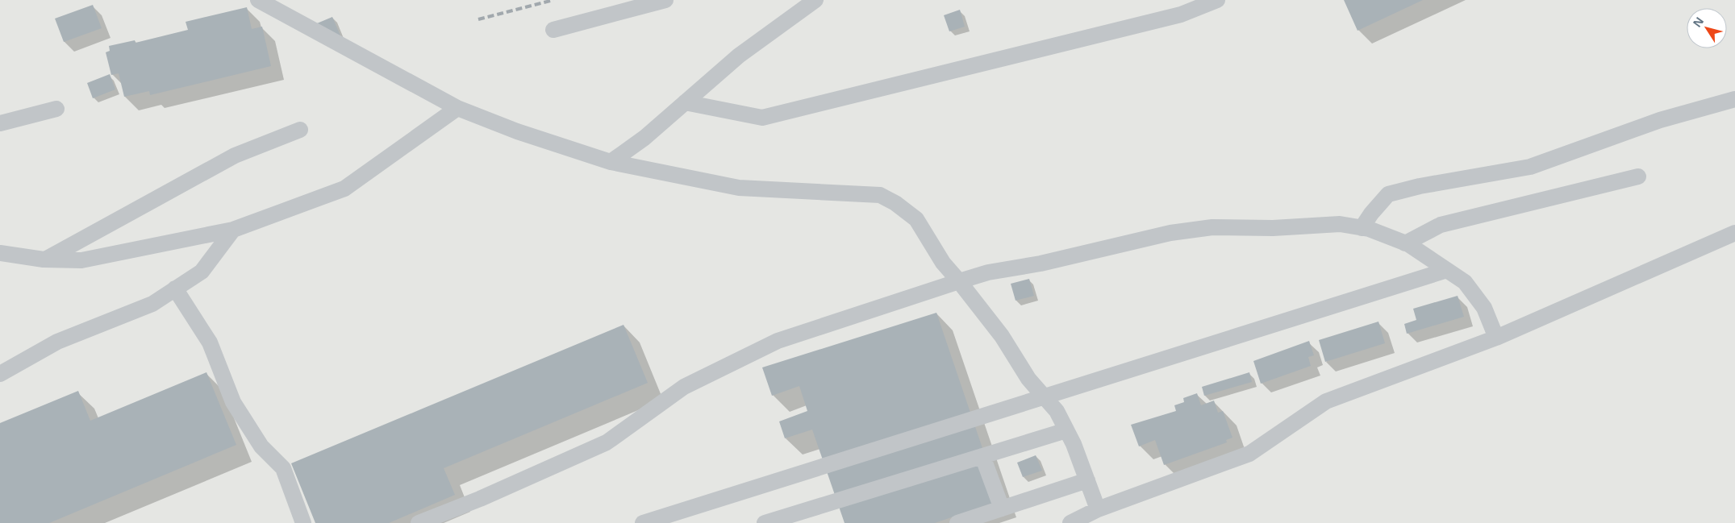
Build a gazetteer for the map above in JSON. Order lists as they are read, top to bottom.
{
  "north": "top left"
}
